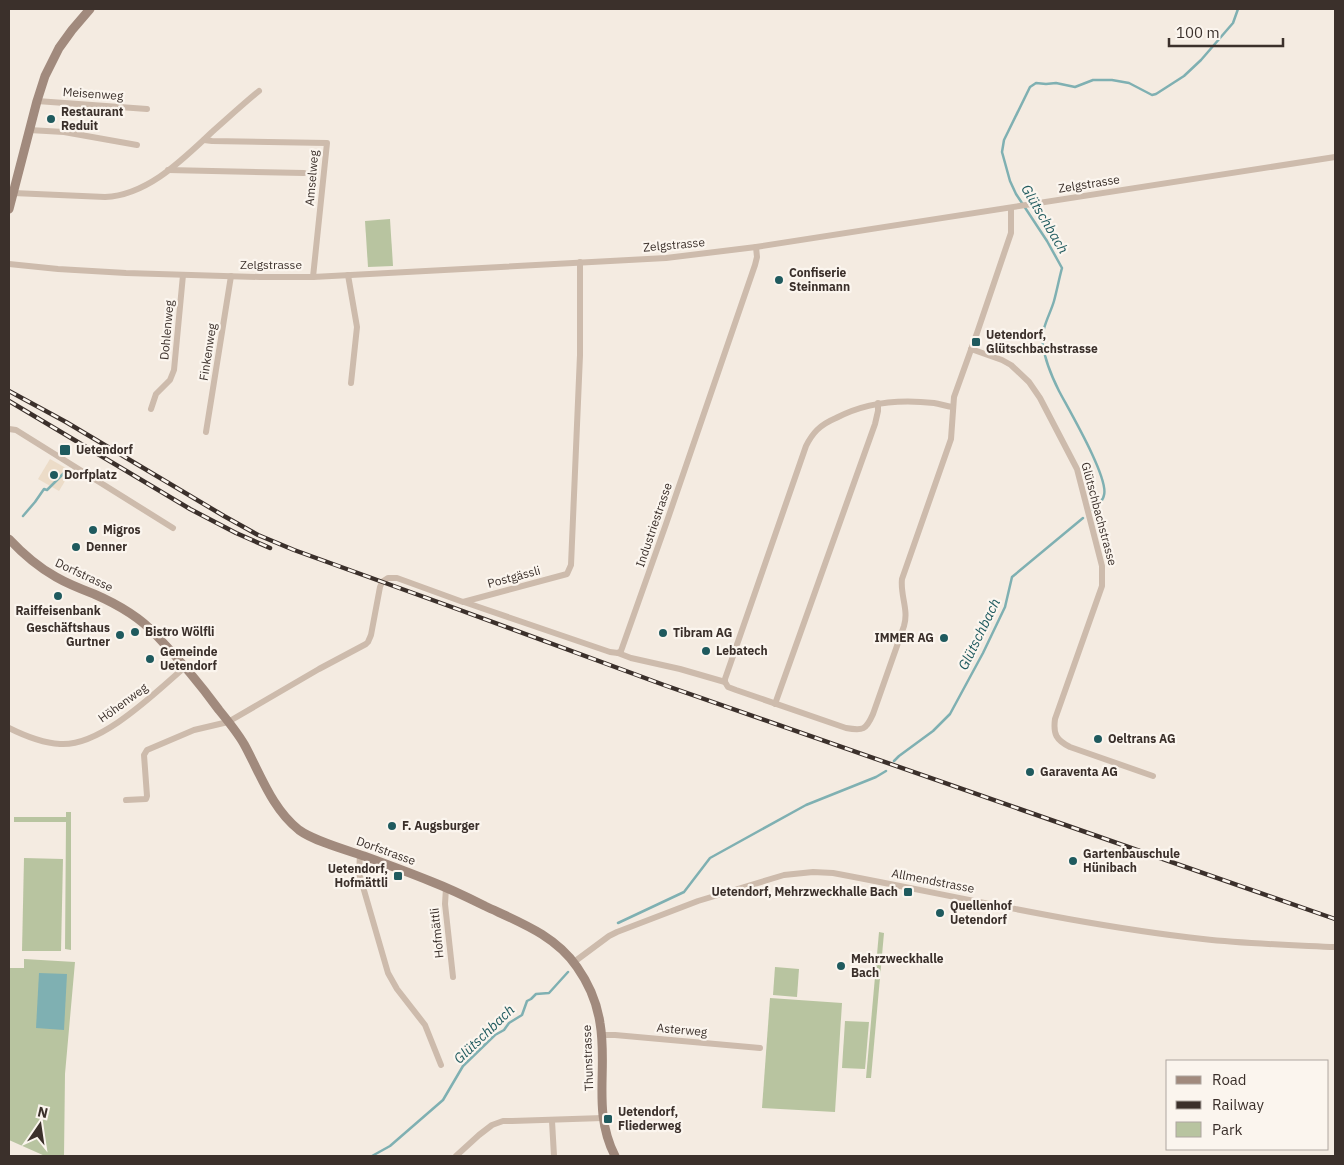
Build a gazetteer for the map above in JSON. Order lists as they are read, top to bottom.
{
  "streets": {
    "main road": ["Dorfstrasse", "Thunstrasse"],
    "street": [
      "Meisenweg",
      "Amselweg",
      "Zelgstrasse",
      "Dohlenweg",
      "Finkenweg",
      "Glütschbachstrasse",
      "Industriestrasse",
      "Postgässli",
      "Höhenweg",
      "Allmendstrasse",
      "Hofmättli",
      "Asterweg"
    ]
  },
  "crossings": [
    ["Amselweg", "Zelgstrasse"],
    ["Zelgstrasse", "Dohlenweg"],
    ["Zelgstrasse", "Finkenweg"],
    ["Zelgstrasse", "Industriestrasse"],
    ["Zelgstrasse", "Postgässli"],
    ["Dorfstrasse", "Höhenweg"],
    ["Dorfstrasse", "Allmendstrasse"],
    ["Dorfstrasse", "Hofmättli"],
    ["Dorfstrasse", "Thunstrasse"],
    ["Allmendstrasse", "Thunstrasse"],
    ["Asterweg", "Thunstrasse"]
  ],
  "water": ["Glütschbach"],
  "places": {
    "other": [
      "Restaurant Reduit",
      "Confiserie Steinmann",
      "Dorfplatz",
      "Migros",
      "Denner",
      "Raiffeisenbank",
      "Bistro Wölfli",
      "Tibram AG",
      "Geschäftshaus Gurtner",
      "IMMER AG",
      "Lebatech",
      "Gemeinde Uetendorf",
      "Oeltrans AG",
      "Garaventa AG",
      "F. Augsburger",
      "Gartenbauschule Hünibach",
      "Quellenhof Uetendorf",
      "Mehrzweckhalle Bach"
    ],
    "transit": [
      "Uetendorf, Glütschbachstrasse",
      "Uetendorf",
      "Uetendorf, Hofmättli",
      "Uetendorf, Mehrzweckhalle Bach",
      "Uetendorf, Fliederweg"
    ]
  },
  "legend": ["Road", "Railway", "Park"],
  "scale_bar": "100 m",
  "north": "top"
}
